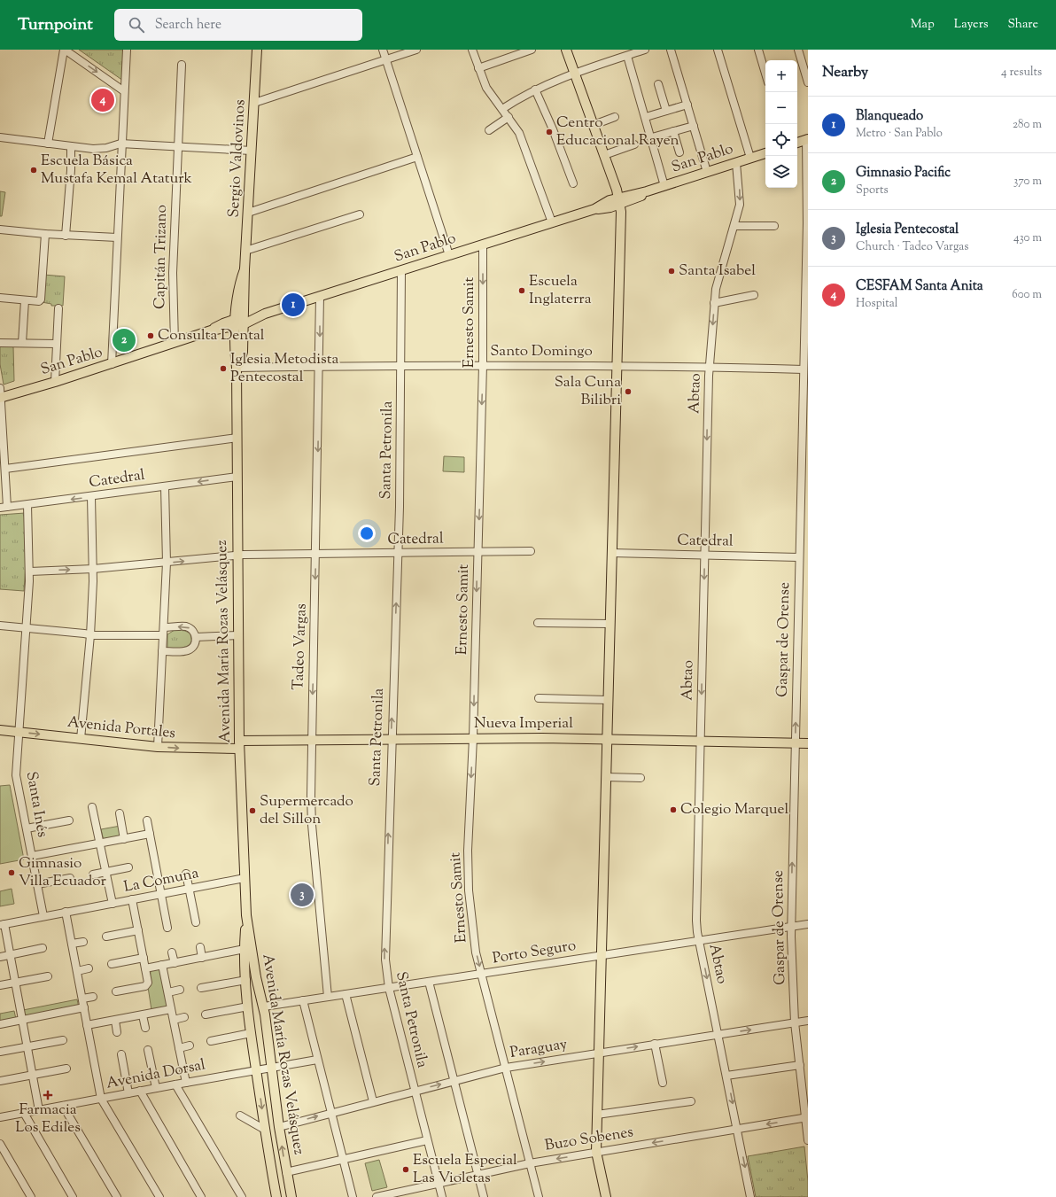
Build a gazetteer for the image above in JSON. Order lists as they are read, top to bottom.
{
  "streets": {
    "main road": [
      "Sergio Valdovinos",
      "San Pablo",
      "Avenida María Rozas Velásquez",
      "Nueva Imperial",
      "Avenida Portales"
    ],
    "street": [
      "Capitán Trizano",
      "Ernesto Samit",
      "Santo Domingo",
      "Abtao",
      "Santa Petronila",
      "Catedral",
      "Gaspar de Orense",
      "Tadeo Vargas",
      "Santa Inés",
      "La Comuna",
      "Porto Seguro",
      "Paraguay",
      "Avenida Dorsal",
      "Buzo Sobenes"
    ]
  },
  "crossings": [
    ["Sergio Valdovinos", "San Pablo"],
    ["Sergio Valdovinos", "Avenida María Rozas Velásquez"],
    ["San Pablo", "Capitán Trizano"],
    ["San Pablo", "Ernesto Samit"],
    ["San Pablo", "Abtao"],
    ["San Pablo", "Santa Petronila"],
    ["San Pablo", "Avenida María Rozas Velásquez"],
    ["San Pablo", "Tadeo Vargas"],
    ["Ernesto Samit", "Santo Domingo"],
    ["Ernesto Samit", "Catedral"],
    ["Ernesto Samit", "Nueva Imperial"],
    ["Ernesto Samit", "Porto Seguro"],
    ["Ernesto Samit", "Paraguay"],
    ["Ernesto Samit", "Buzo Sobenes"],
    ["Santo Domingo", "Abtao"],
    ["Santo Domingo", "Santa Petronila"],
    ["Santo Domingo", "Gaspar de Orense"],
    ["Santo Domingo", "Avenida María Rozas Velásquez"],
    ["Santo Domingo", "Tadeo Vargas"],
    ["Abtao", "Catedral"],
    ["Abtao", "Nueva Imperial"],
    ["Abtao", "Porto Seguro"],
    ["Abtao", "Paraguay"],
    ["Abtao", "Buzo Sobenes"],
    ["Santa Petronila", "Catedral"],
    ["Santa Petronila", "Nueva Imperial"],
    ["Santa Petronila", "Porto Seguro"],
    ["Santa Petronila", "Paraguay"],
    ["Santa Petronila", "Buzo Sobenes"],
    ["Catedral", "Gaspar de Orense"],
    ["Catedral", "Avenida María Rozas Velásquez"],
    ["Catedral", "Tadeo Vargas"],
    ["Catedral", "Santa Inés"],
    ["Gaspar de Orense", "Nueva Imperial"],
    ["Gaspar de Orense", "Porto Seguro"],
    ["Gaspar de Orense", "Paraguay"],
    ["Gaspar de Orense", "Buzo Sobenes"],
    ["Avenida María Rozas Velásquez", "Nueva Imperial"],
    ["Avenida María Rozas Velásquez", "Avenida Portales"],
    ["Avenida María Rozas Velásquez", "La Comuna"],
    ["Avenida María Rozas Velásquez", "Porto Seguro"],
    ["Avenida María Rozas Velásquez", "Paraguay"],
    ["Avenida María Rozas Velásquez", "Avenida Dorsal"],
    ["Tadeo Vargas", "Nueva Imperial"],
    ["Tadeo Vargas", "Porto Seguro"],
    ["Nueva Imperial", "Avenida Portales"],
    ["Avenida Portales", "Santa Inés"],
    ["Santa Inés", "La Comuna"]
  ],
  "one_way": [
    "Ernesto Samit",
    "Abtao",
    "Santa Petronila",
    "Gaspar de Orense",
    "Tadeo Vargas",
    "Avenida Portales"
  ],
  "places": {
    "other": [
      "Centro Educacional Rayen",
      "Escuela Básica Mustafa Kemal Ataturk",
      "Santa Isabel",
      "Escuela Inglaterra",
      "Consulta Dental",
      "Iglesia Metodista Pentecostal",
      "Sala Cuna Bilibri",
      "Colegio Marquel",
      "Supermercado del Sillon",
      "Gimnasio Villa Ecuador",
      "Escuela Especial Las Violetas"
    ],
    "health": ["Farmacia Los Ediles"]
  },
  "page": {
    "header": "Turnpoint",
    "search": "Search here",
    "nav": ["Map", "Layers", "Share"],
    "heading": ["Nearby", "4 results"],
    "map_buttons": ["+", "−"],
    "pins": [
      "4",
      "1",
      "2",
      "3"
    ],
    "list": [
      {
        "mark": "1",
        "name": "Blanqueado",
        "note": "Metro · San Pablo",
        "value": "280 m"
      },
      {
        "mark": "2",
        "name": "Gimnasio Pacific",
        "note": "Sports",
        "value": "370 m"
      },
      {
        "mark": "3",
        "name": "Iglesia Pentecostal",
        "note": "Church · Tadeo Vargas",
        "value": "430 m"
      },
      {
        "mark": "4",
        "name": "CESFAM Santa Anita",
        "note": "Hospital",
        "value": "600 m"
      }
    ]
  }
}
